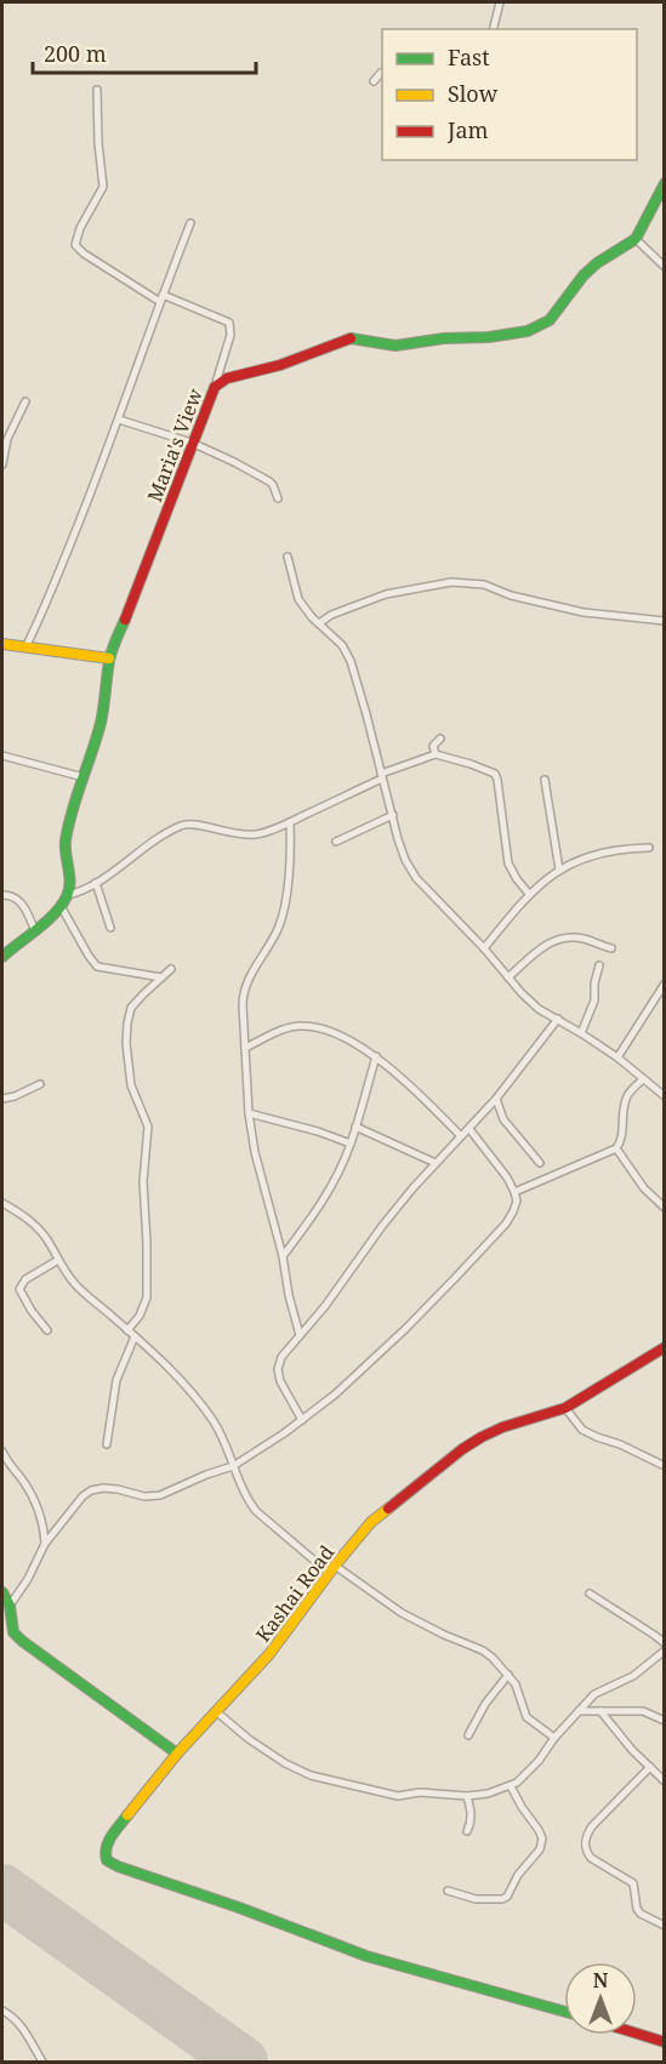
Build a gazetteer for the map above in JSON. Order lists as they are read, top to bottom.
{
  "streets": {
    "street": ["Maria's View", "Kashai Road"]
  },
  "legend": ["Fast", "Slow", "Jam"],
  "scale_bar": "200 m",
  "north": "top"
}
